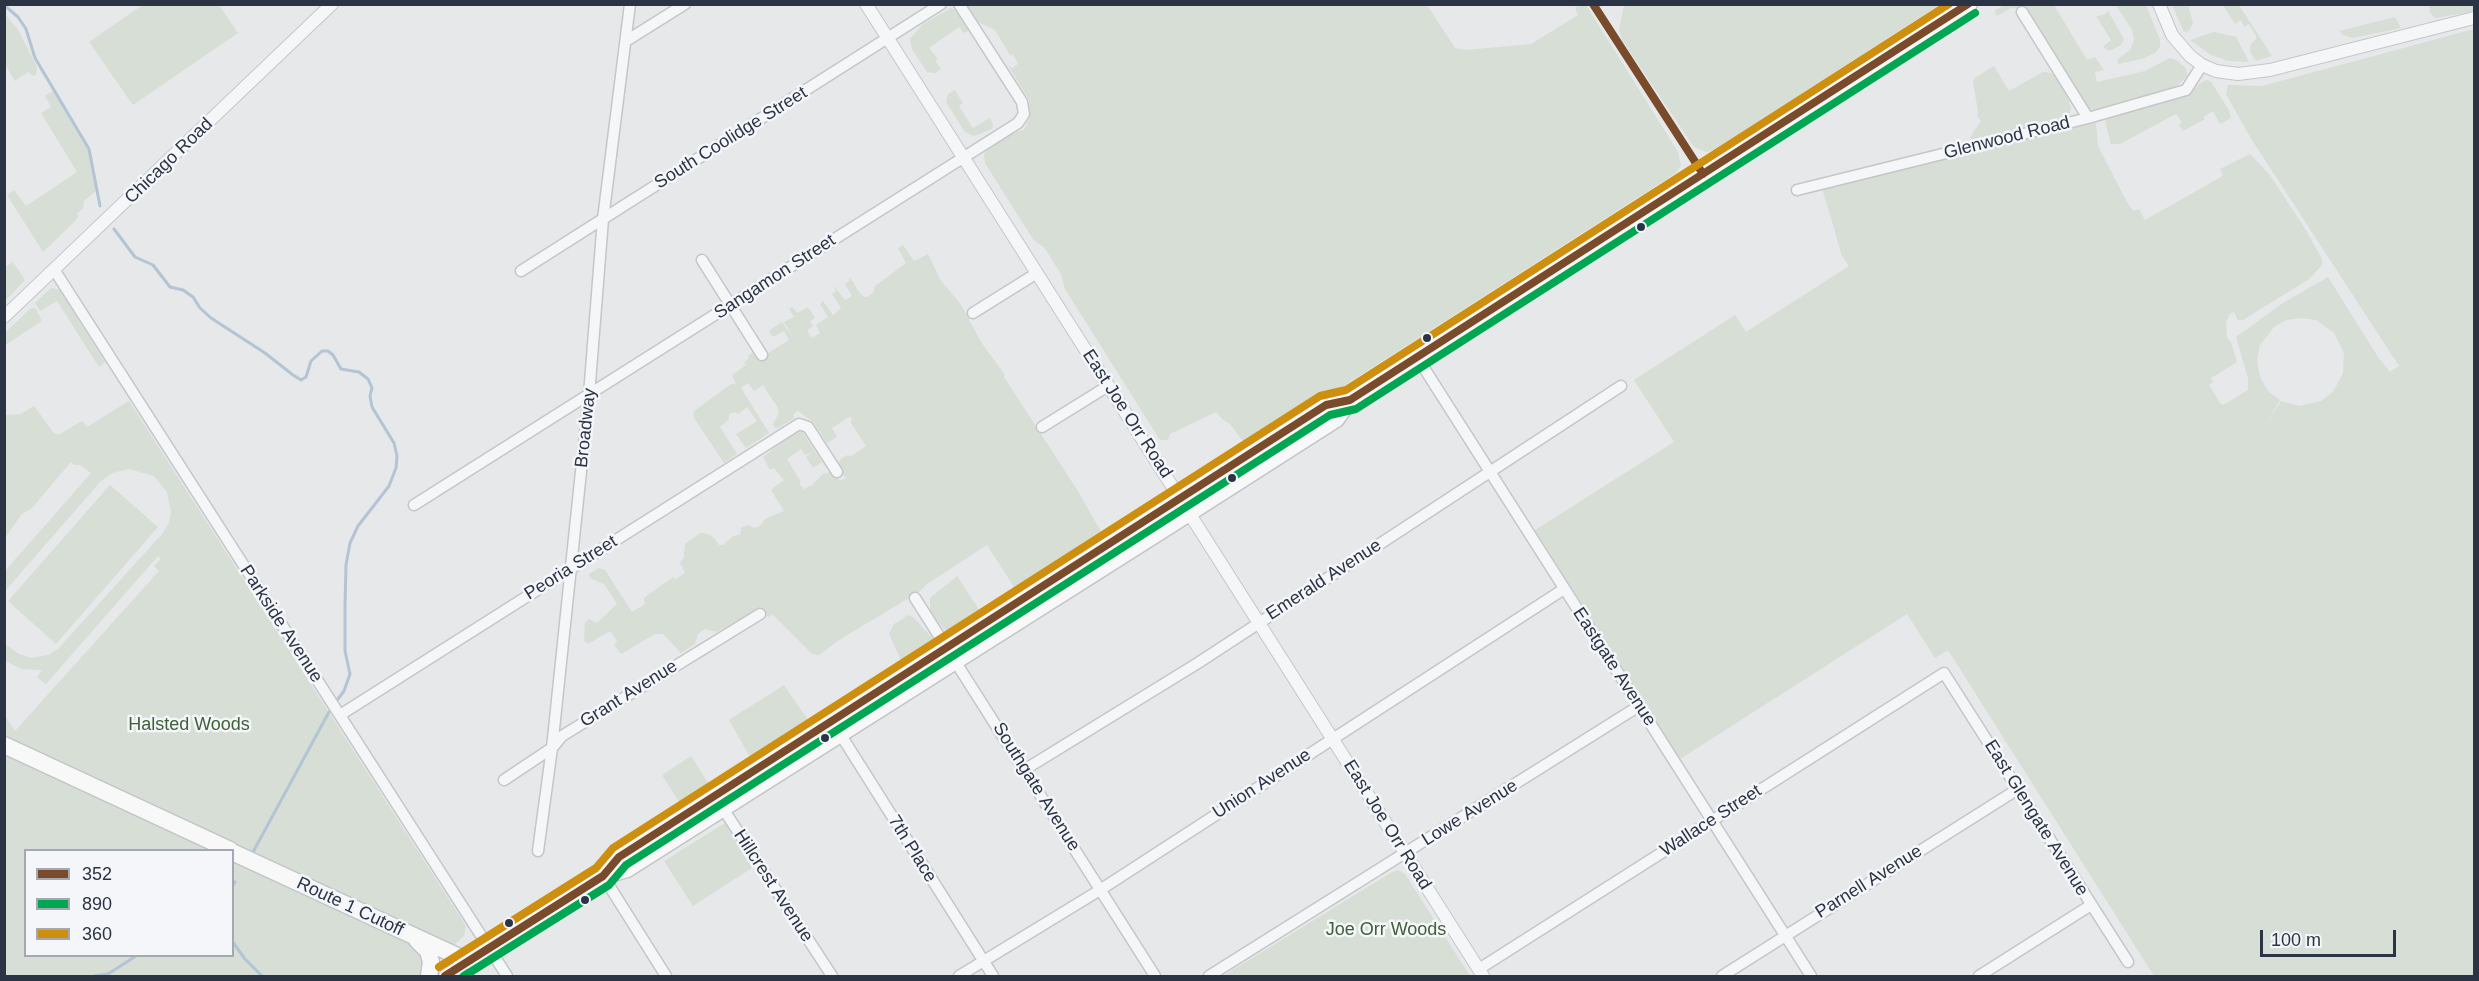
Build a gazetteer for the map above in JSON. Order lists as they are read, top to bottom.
{
  "streets": {
    "main road": ["Route 1 Cutoff"],
    "street": [
      "South Coolidge Street",
      "Glenwood Road",
      "Chicago Road",
      "Sangamon Street",
      "East Joe Orr Road",
      "Broadway",
      "Peoria Street",
      "Emerald Avenue",
      "Parkside Avenue",
      "Eastgate Avenue",
      "Grant Avenue",
      "Union Avenue",
      "Southgate Avenue",
      "Lowe Avenue",
      "East Glengate Avenue",
      "Wallace Street",
      "7th Place",
      "Parnell Avenue",
      "Hillcrest Avenue"
    ]
  },
  "crossings": [
    ["South Coolidge Street", "East Joe Orr Road"],
    ["South Coolidge Street", "Broadway"],
    ["Chicago Road", "Parkside Avenue"],
    ["Sangamon Street", "East Joe Orr Road"],
    ["Sangamon Street", "Broadway"],
    ["East Joe Orr Road", "Emerald Avenue"],
    ["East Joe Orr Road", "Union Avenue"],
    ["East Joe Orr Road", "Lowe Avenue"],
    ["East Joe Orr Road", "Wallace Street"],
    ["Broadway", "Peoria Street"],
    ["Broadway", "Grant Avenue"],
    ["Peoria Street", "Parkside Avenue"],
    ["Emerald Avenue", "Eastgate Avenue"],
    ["Emerald Avenue", "Southgate Avenue"],
    ["Eastgate Avenue", "Union Avenue"],
    ["Eastgate Avenue", "Lowe Avenue"],
    ["Eastgate Avenue", "Wallace Street"],
    ["Eastgate Avenue", "Parnell Avenue"],
    ["Union Avenue", "Southgate Avenue"],
    ["Union Avenue", "7th Place"],
    ["East Glengate Avenue", "Wallace Street"],
    ["East Glengate Avenue", "Parnell Avenue"]
  ],
  "parks": ["Halsted Woods", "Joe Orr Woods"],
  "lines": ["transit line 352", "transit line 360", "transit line 890"],
  "legend": ["352", "890", "360"],
  "scale_bar": "100 m"
}
